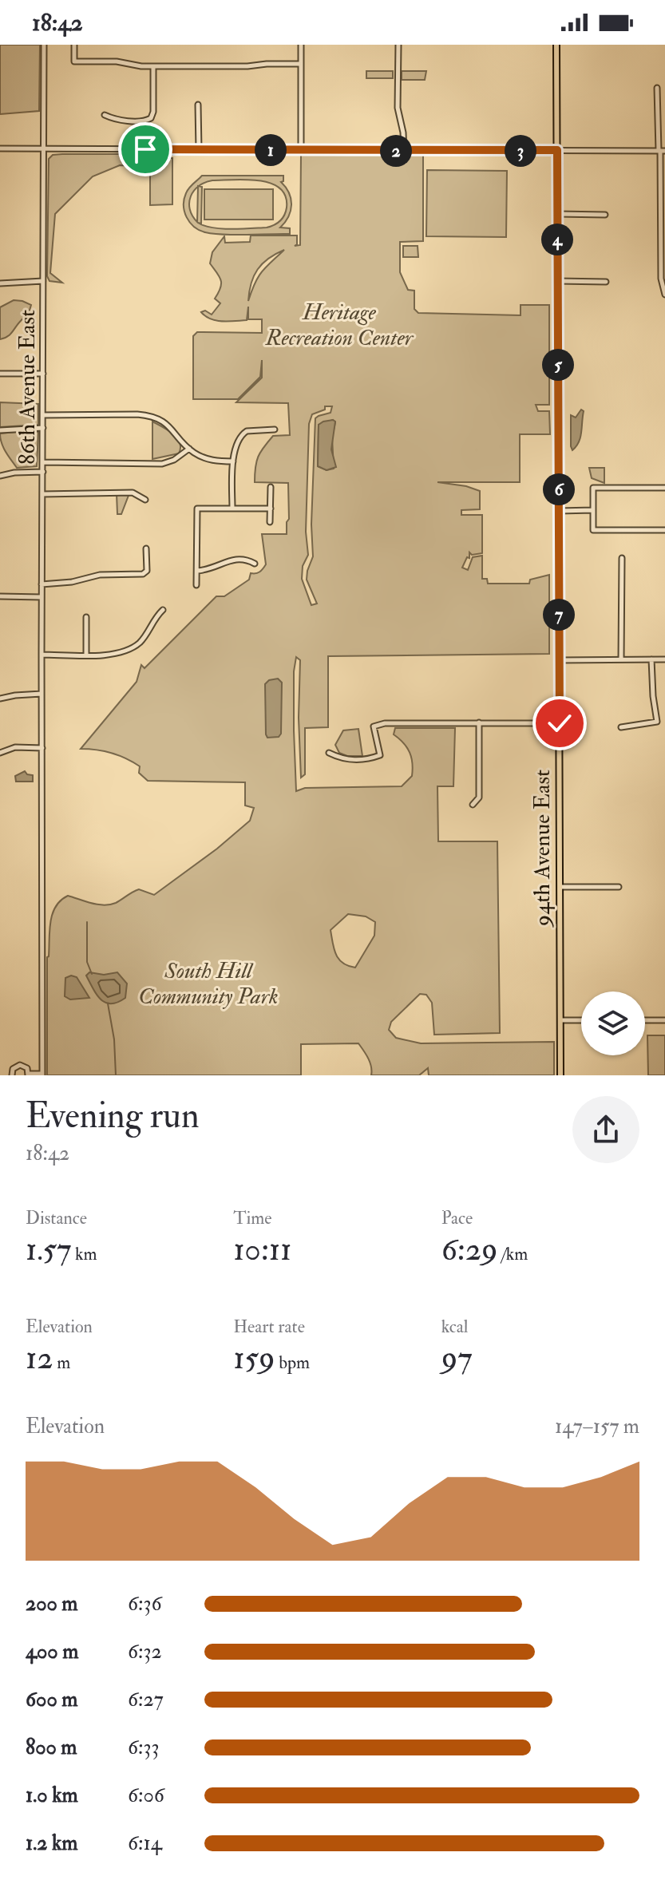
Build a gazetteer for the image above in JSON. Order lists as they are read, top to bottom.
{
  "streets": {
    "main road": ["94th Avenue East"],
    "street": ["86th Avenue East"]
  },
  "parks": ["Heritage Recreation Center", "South Hill Community Park"],
  "page": {
    "status": "18:42",
    "pins": [
      "1",
      "2",
      "3",
      "4",
      "5",
      "6",
      "7"
    ],
    "heading": ["Evening run", "18:42"],
    "stats": [
      ["Distance", "1.57 km"],
      ["Time", "10:11"],
      ["Pace", "6:29 /km"],
      ["Elevation", "12 m"],
      ["Heart rate", "159 bpm"],
      ["kcal", "97"]
    ],
    "chart": ["Elevation", "147–157 m"],
    "list": [
      {
        "name": "200 m",
        "note": "6:36"
      },
      {
        "name": "400 m",
        "note": "6:32"
      },
      {
        "name": "600 m",
        "note": "6:27"
      },
      {
        "name": "800 m",
        "note": "6:33"
      },
      {
        "name": "1.0 km",
        "note": "6:06"
      },
      {
        "name": "1.2 km",
        "note": "6:14"
      }
    ]
  }
}
